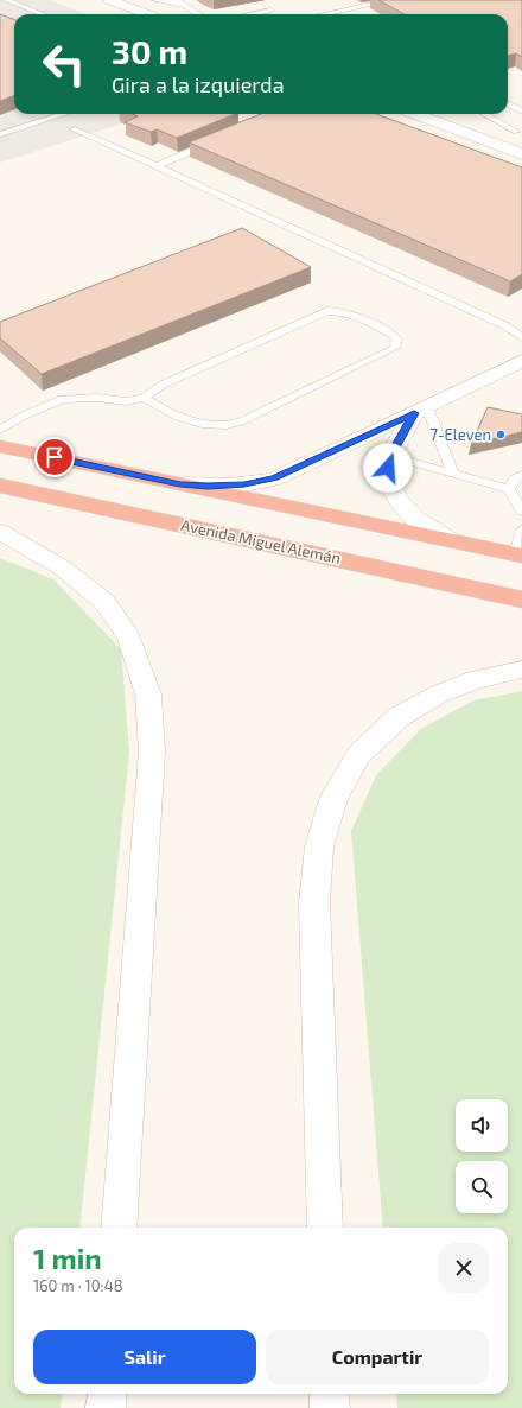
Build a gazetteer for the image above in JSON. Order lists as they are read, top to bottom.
{
  "streets": {
    "highway": ["Avenida Miguel Alemán"]
  },
  "places": ["7-Eleven"],
  "page": {
    "turn": ["30 m", "Gira a la izquierda"],
    "heading": ["1 min", "160 m · 10:48"],
    "buttons": ["Salir", "Compartir"]
  }
}
